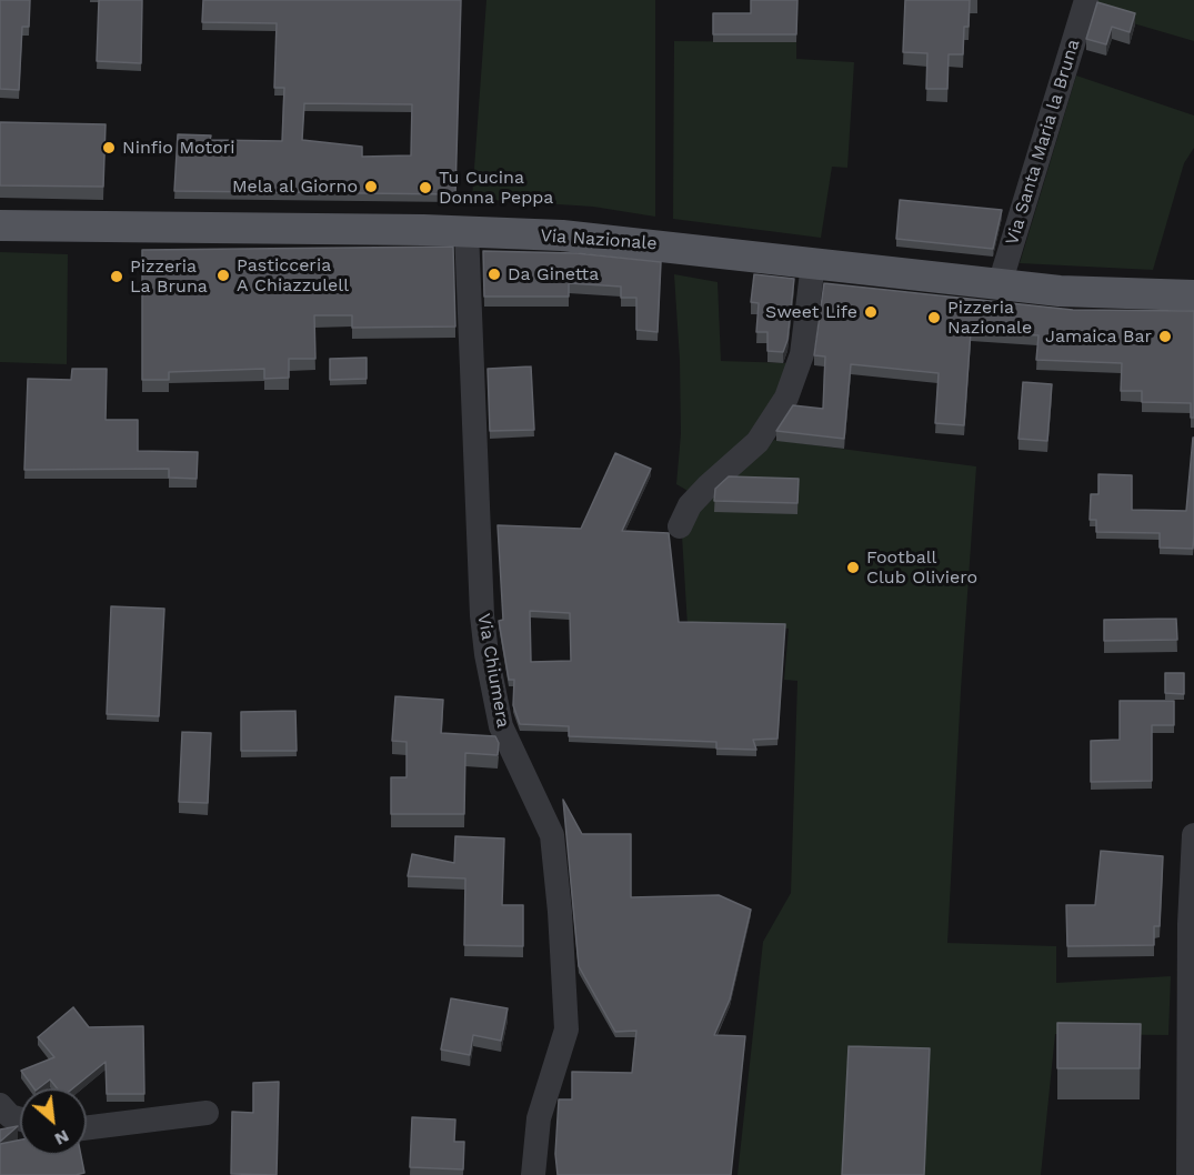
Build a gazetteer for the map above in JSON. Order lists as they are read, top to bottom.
{
  "streets": {
    "main road": ["Via Nazionale"],
    "street": ["Via Santa Maria la Bruna", "Via Chiumera"]
  },
  "crossings": [
    ["Via Santa Maria la Bruna", "Via Nazionale"],
    ["Via Nazionale", "Via Chiumera"]
  ],
  "places": [
    "Ninfio Motori",
    "Mela al Giorno",
    "Tu Cucina Donna Peppa",
    "Da Ginetta",
    "Pasticceria A Chiazzulell",
    "Pizzeria La Bruna",
    "Sweet Life",
    "Pizzeria Nazionale",
    "Jamaica Bar",
    "Football Club Oliviero"
  ],
  "north": "bottom right"
}
